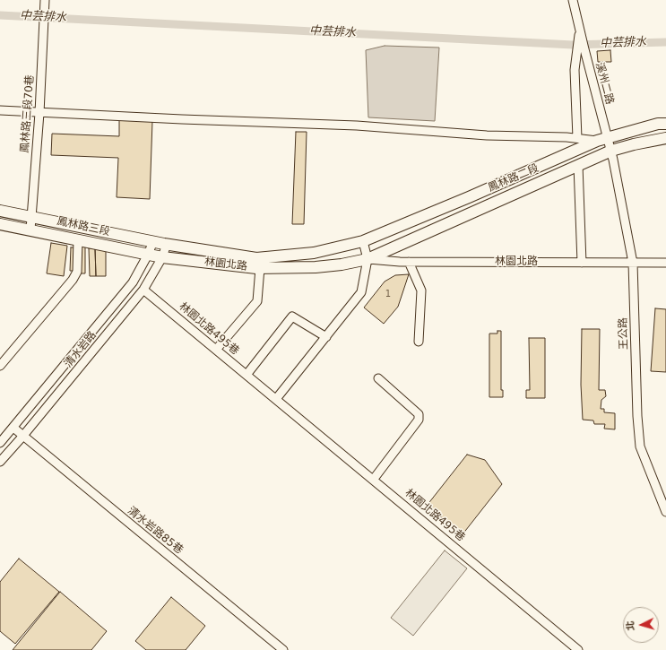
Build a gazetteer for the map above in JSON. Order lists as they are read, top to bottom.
{
  "streets": {
    "main road": ["鳳林路二段", "鳳林路三段", "林園北路"],
    "street": [
      "溪州二路",
      "鳳林路三段70巷",
      "林園北路495巷",
      "王公路",
      "清水岩路",
      "清水岩路85巷"
    ]
  },
  "crossings": [
    ["溪州二路", "鳳林路二段"],
    ["溪州二路", "王公路"],
    ["鳳林路三段70巷", "鳳林路三段"],
    ["鳳林路二段", "林園北路"],
    ["鳳林路二段", "王公路"],
    ["鳳林路三段", "林園北路"],
    ["鳳林路三段", "清水岩路"],
    ["林園北路", "王公路"],
    ["林園北路", "清水岩路"],
    ["林園北路495巷", "清水岩路"],
    ["清水岩路", "清水岩路85巷"]
  ],
  "water": ["中芸排水"],
  "house_numbers": ["1"],
  "north": "left"
}
